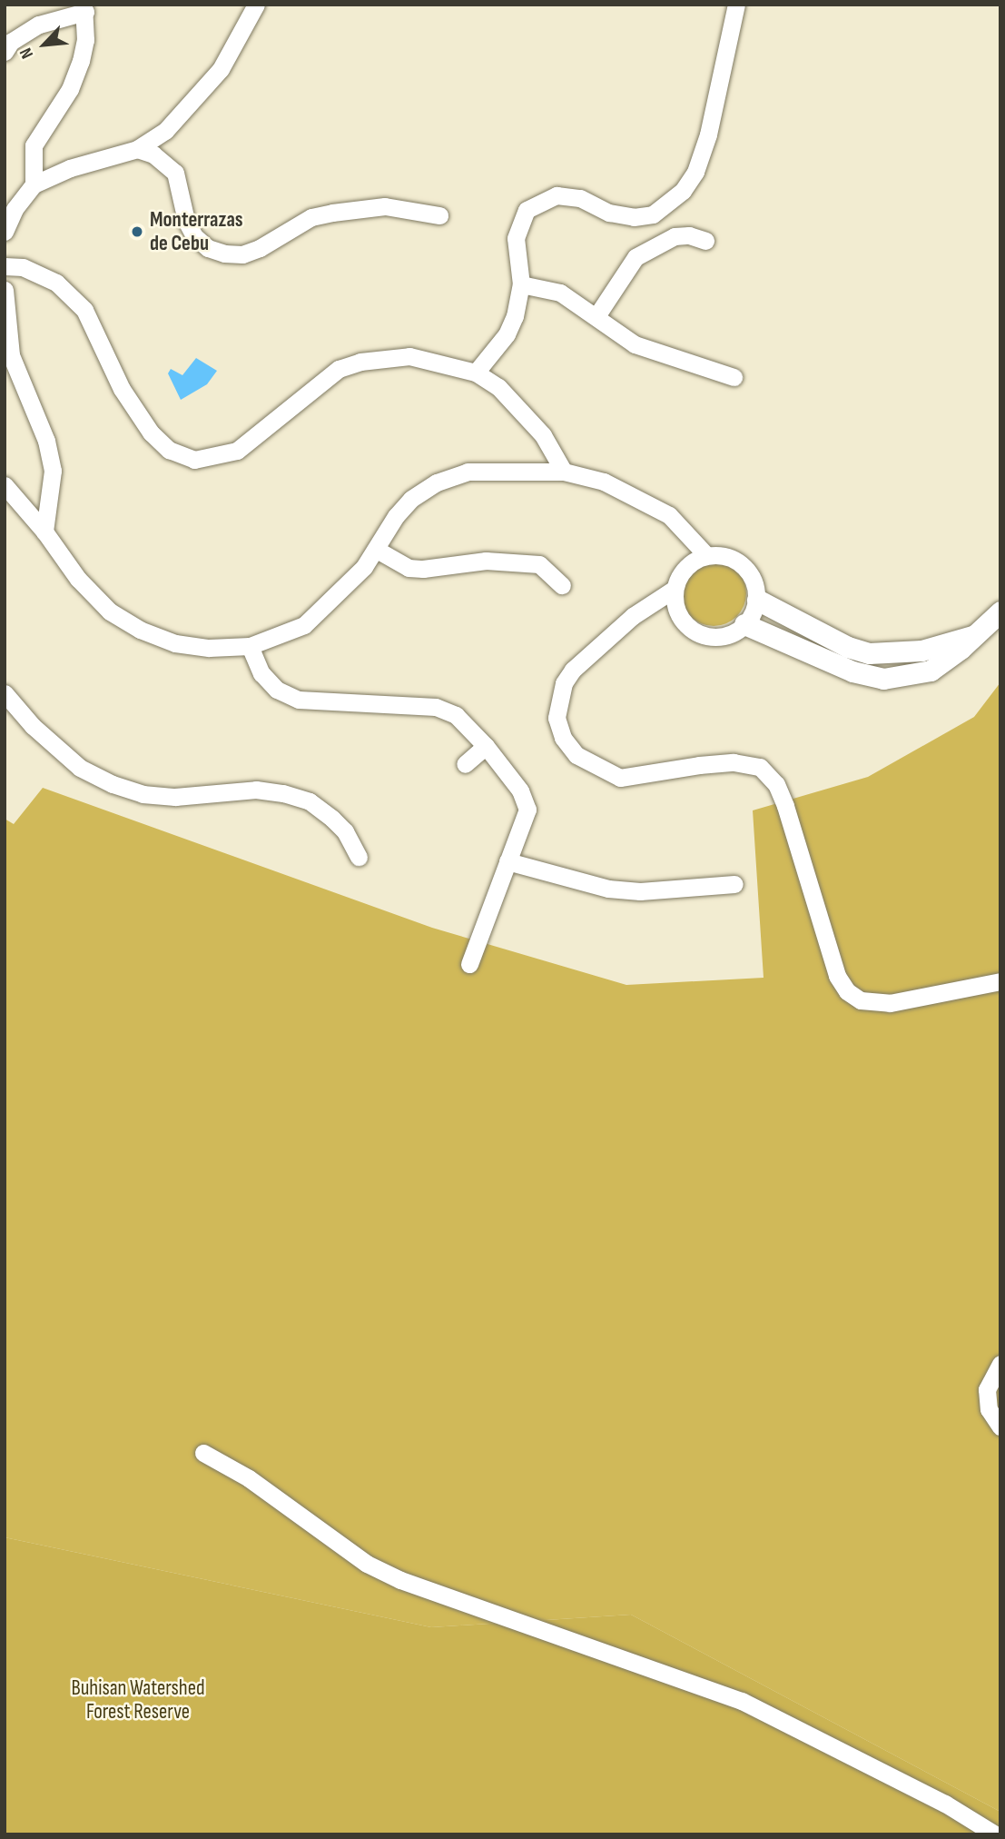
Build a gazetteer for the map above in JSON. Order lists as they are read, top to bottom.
{
  "parks": ["Buhisan Watershed Forest Reserve"],
  "places": ["Monterrazas de Cebu"],
  "north": "bottom left"
}
